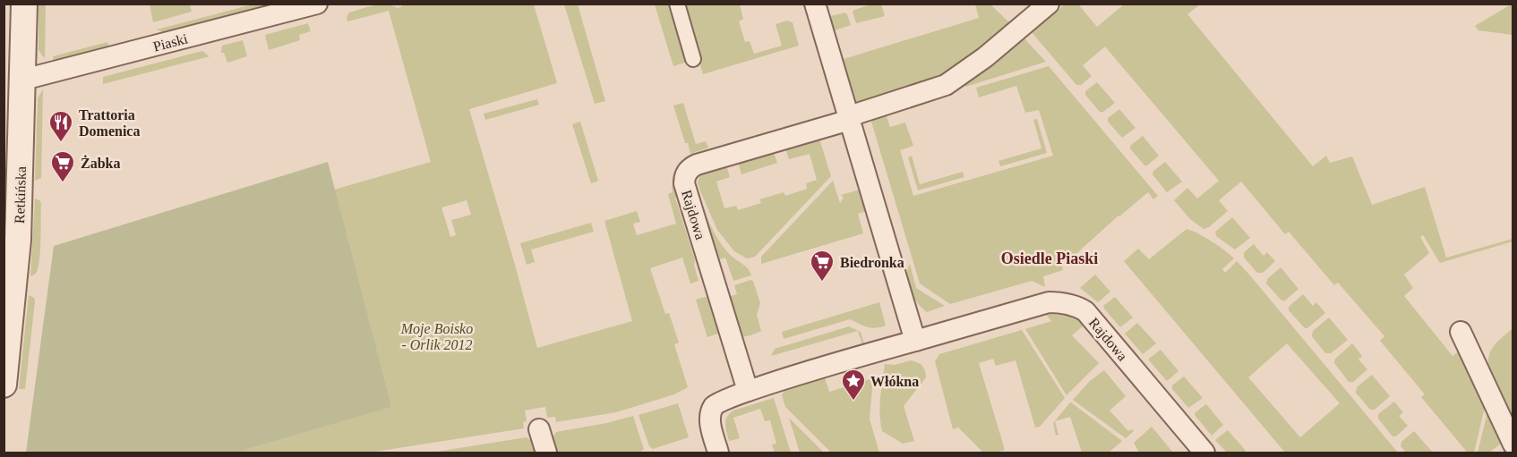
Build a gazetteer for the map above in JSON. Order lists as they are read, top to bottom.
{
  "streets": {
    "street": ["Piaski", "Retkińska", "Rajdowa"]
  },
  "crossings": [
    ["Piaski", "Retkińska"]
  ],
  "districts": ["Osiedle Piaski"],
  "parks": ["Moje Boisko - Orlik 2012"],
  "places": {
    "restaurant": ["Trattoria Domenica"],
    "supermarket": ["Żabka", "Biedronka"],
    "place": ["Włókna"]
  }
}
